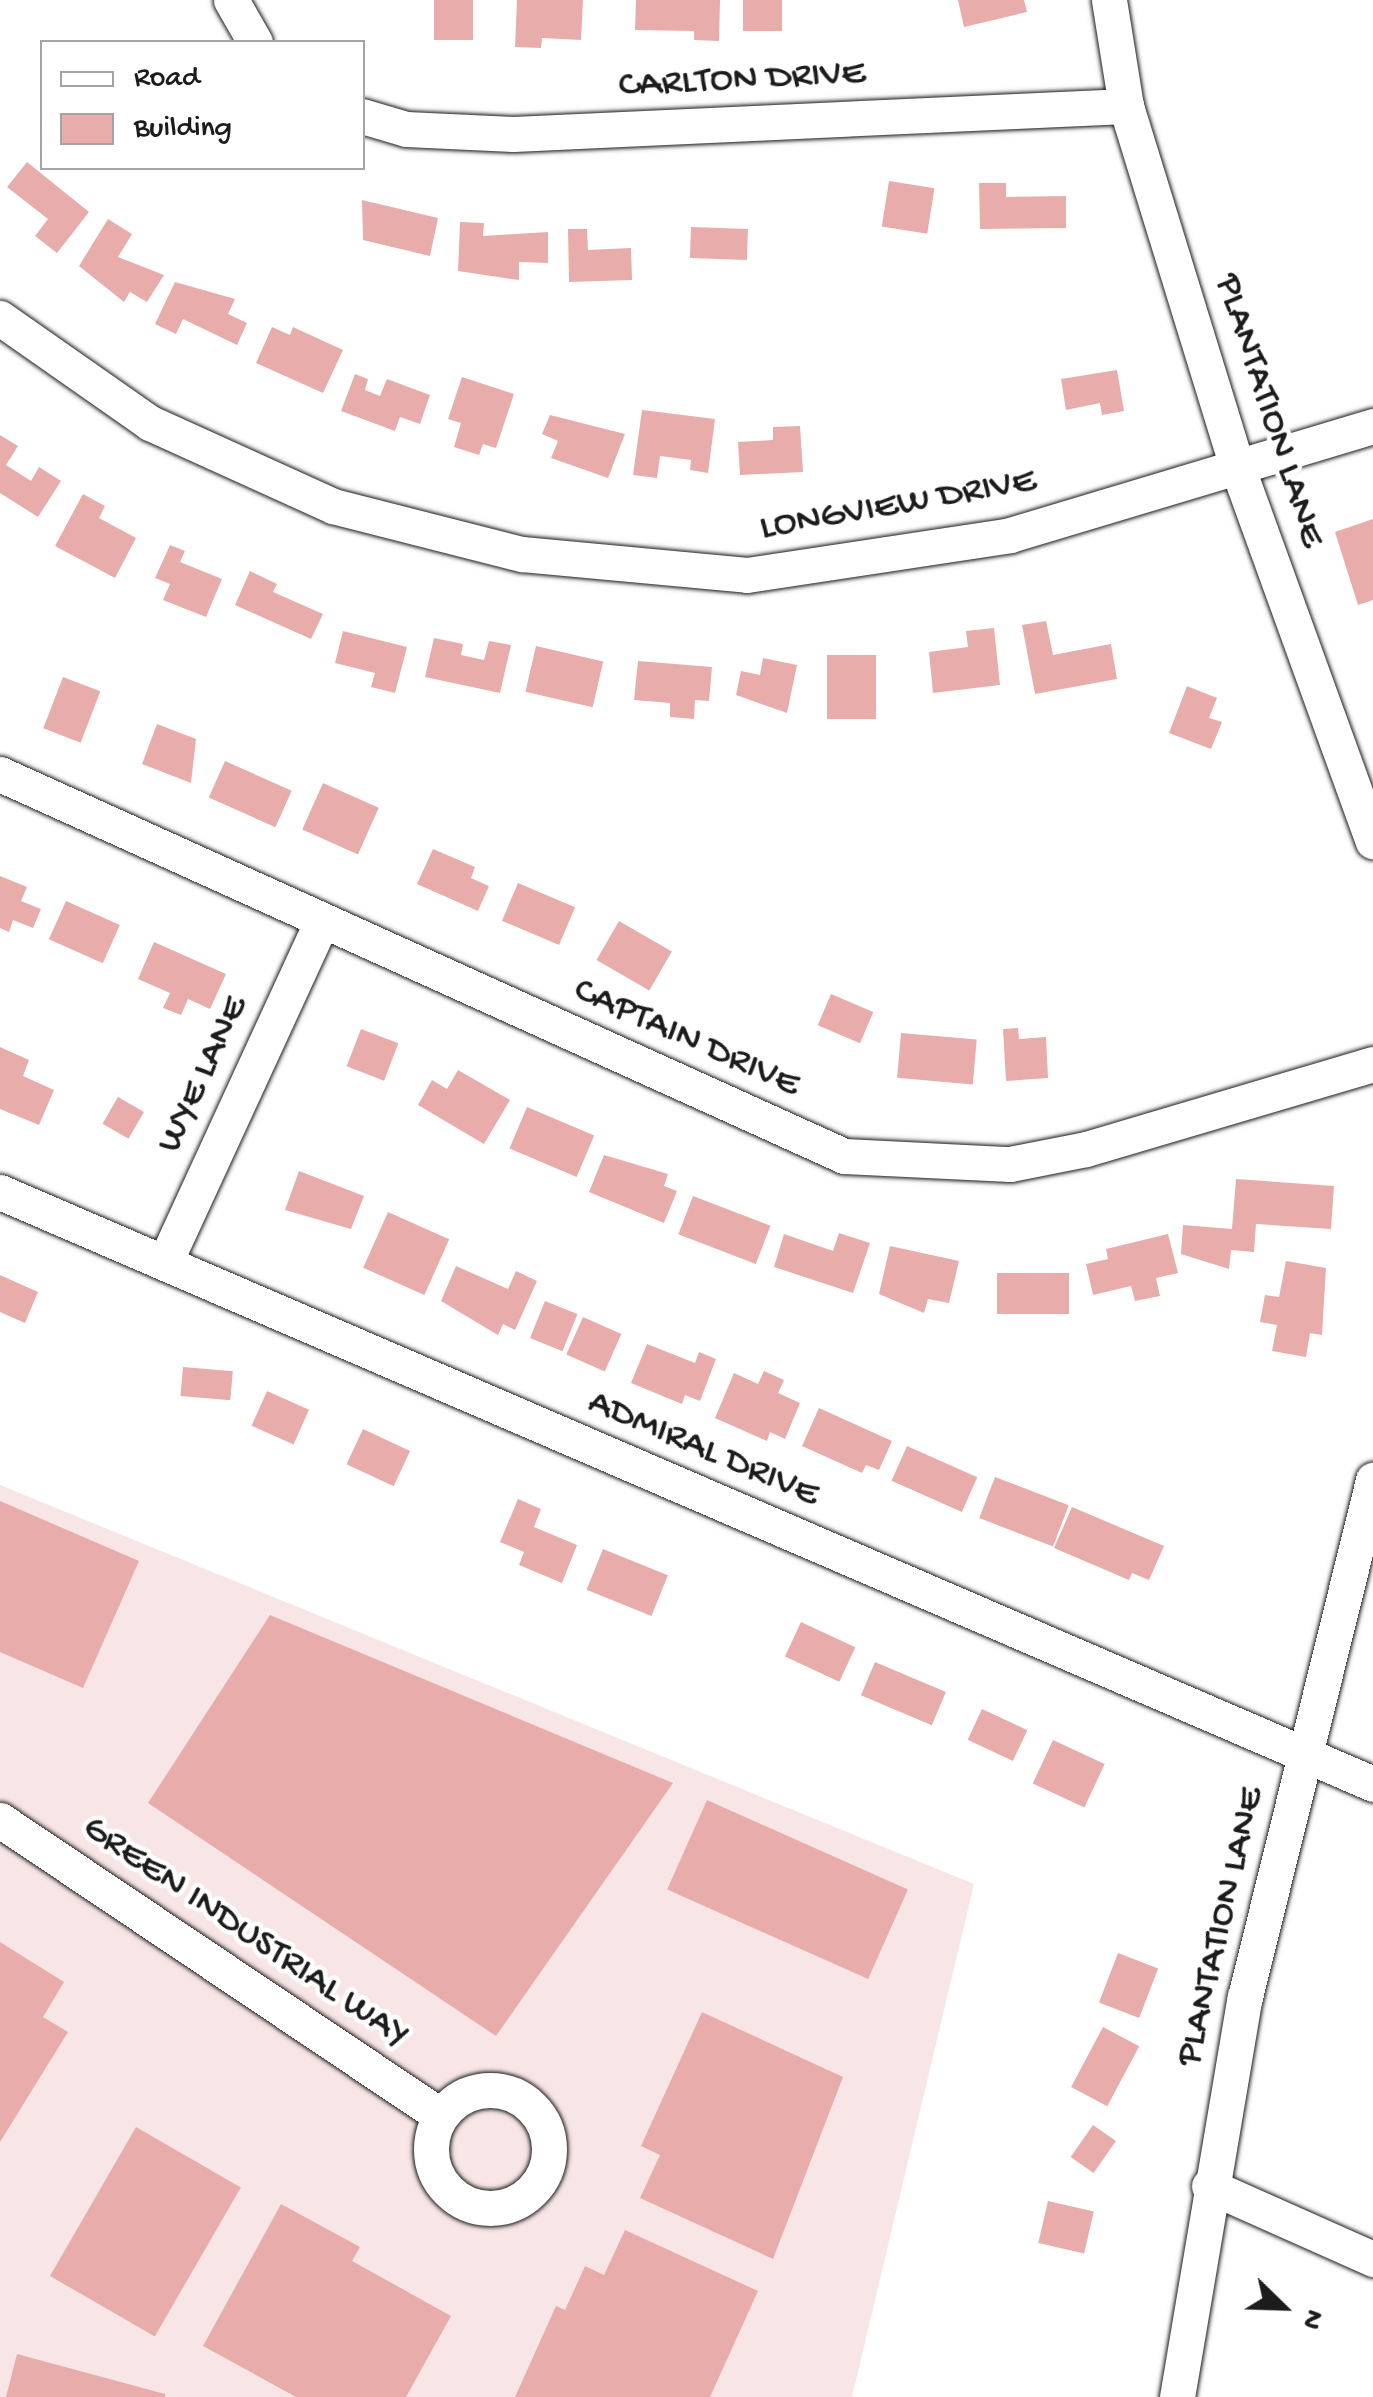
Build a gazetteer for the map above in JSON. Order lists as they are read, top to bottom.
{
  "streets": {
    "street": [
      "CARLTON DRIVE",
      "PLANTATION LANE",
      "LONGVIEW DRIVE",
      "CAPTAIN DRIVE",
      "WYE LANE",
      "ADMIRAL DRIVE",
      "GREEN INDUSTRIAL WAY"
    ]
  },
  "crossings": [
    ["CARLTON DRIVE", "PLANTATION LANE"],
    ["PLANTATION LANE", "LONGVIEW DRIVE"],
    ["PLANTATION LANE", "ADMIRAL DRIVE"],
    ["CAPTAIN DRIVE", "WYE LANE"],
    ["WYE LANE", "ADMIRAL DRIVE"]
  ],
  "legend": ["Road", "Building"],
  "north": "bottom right"
}
